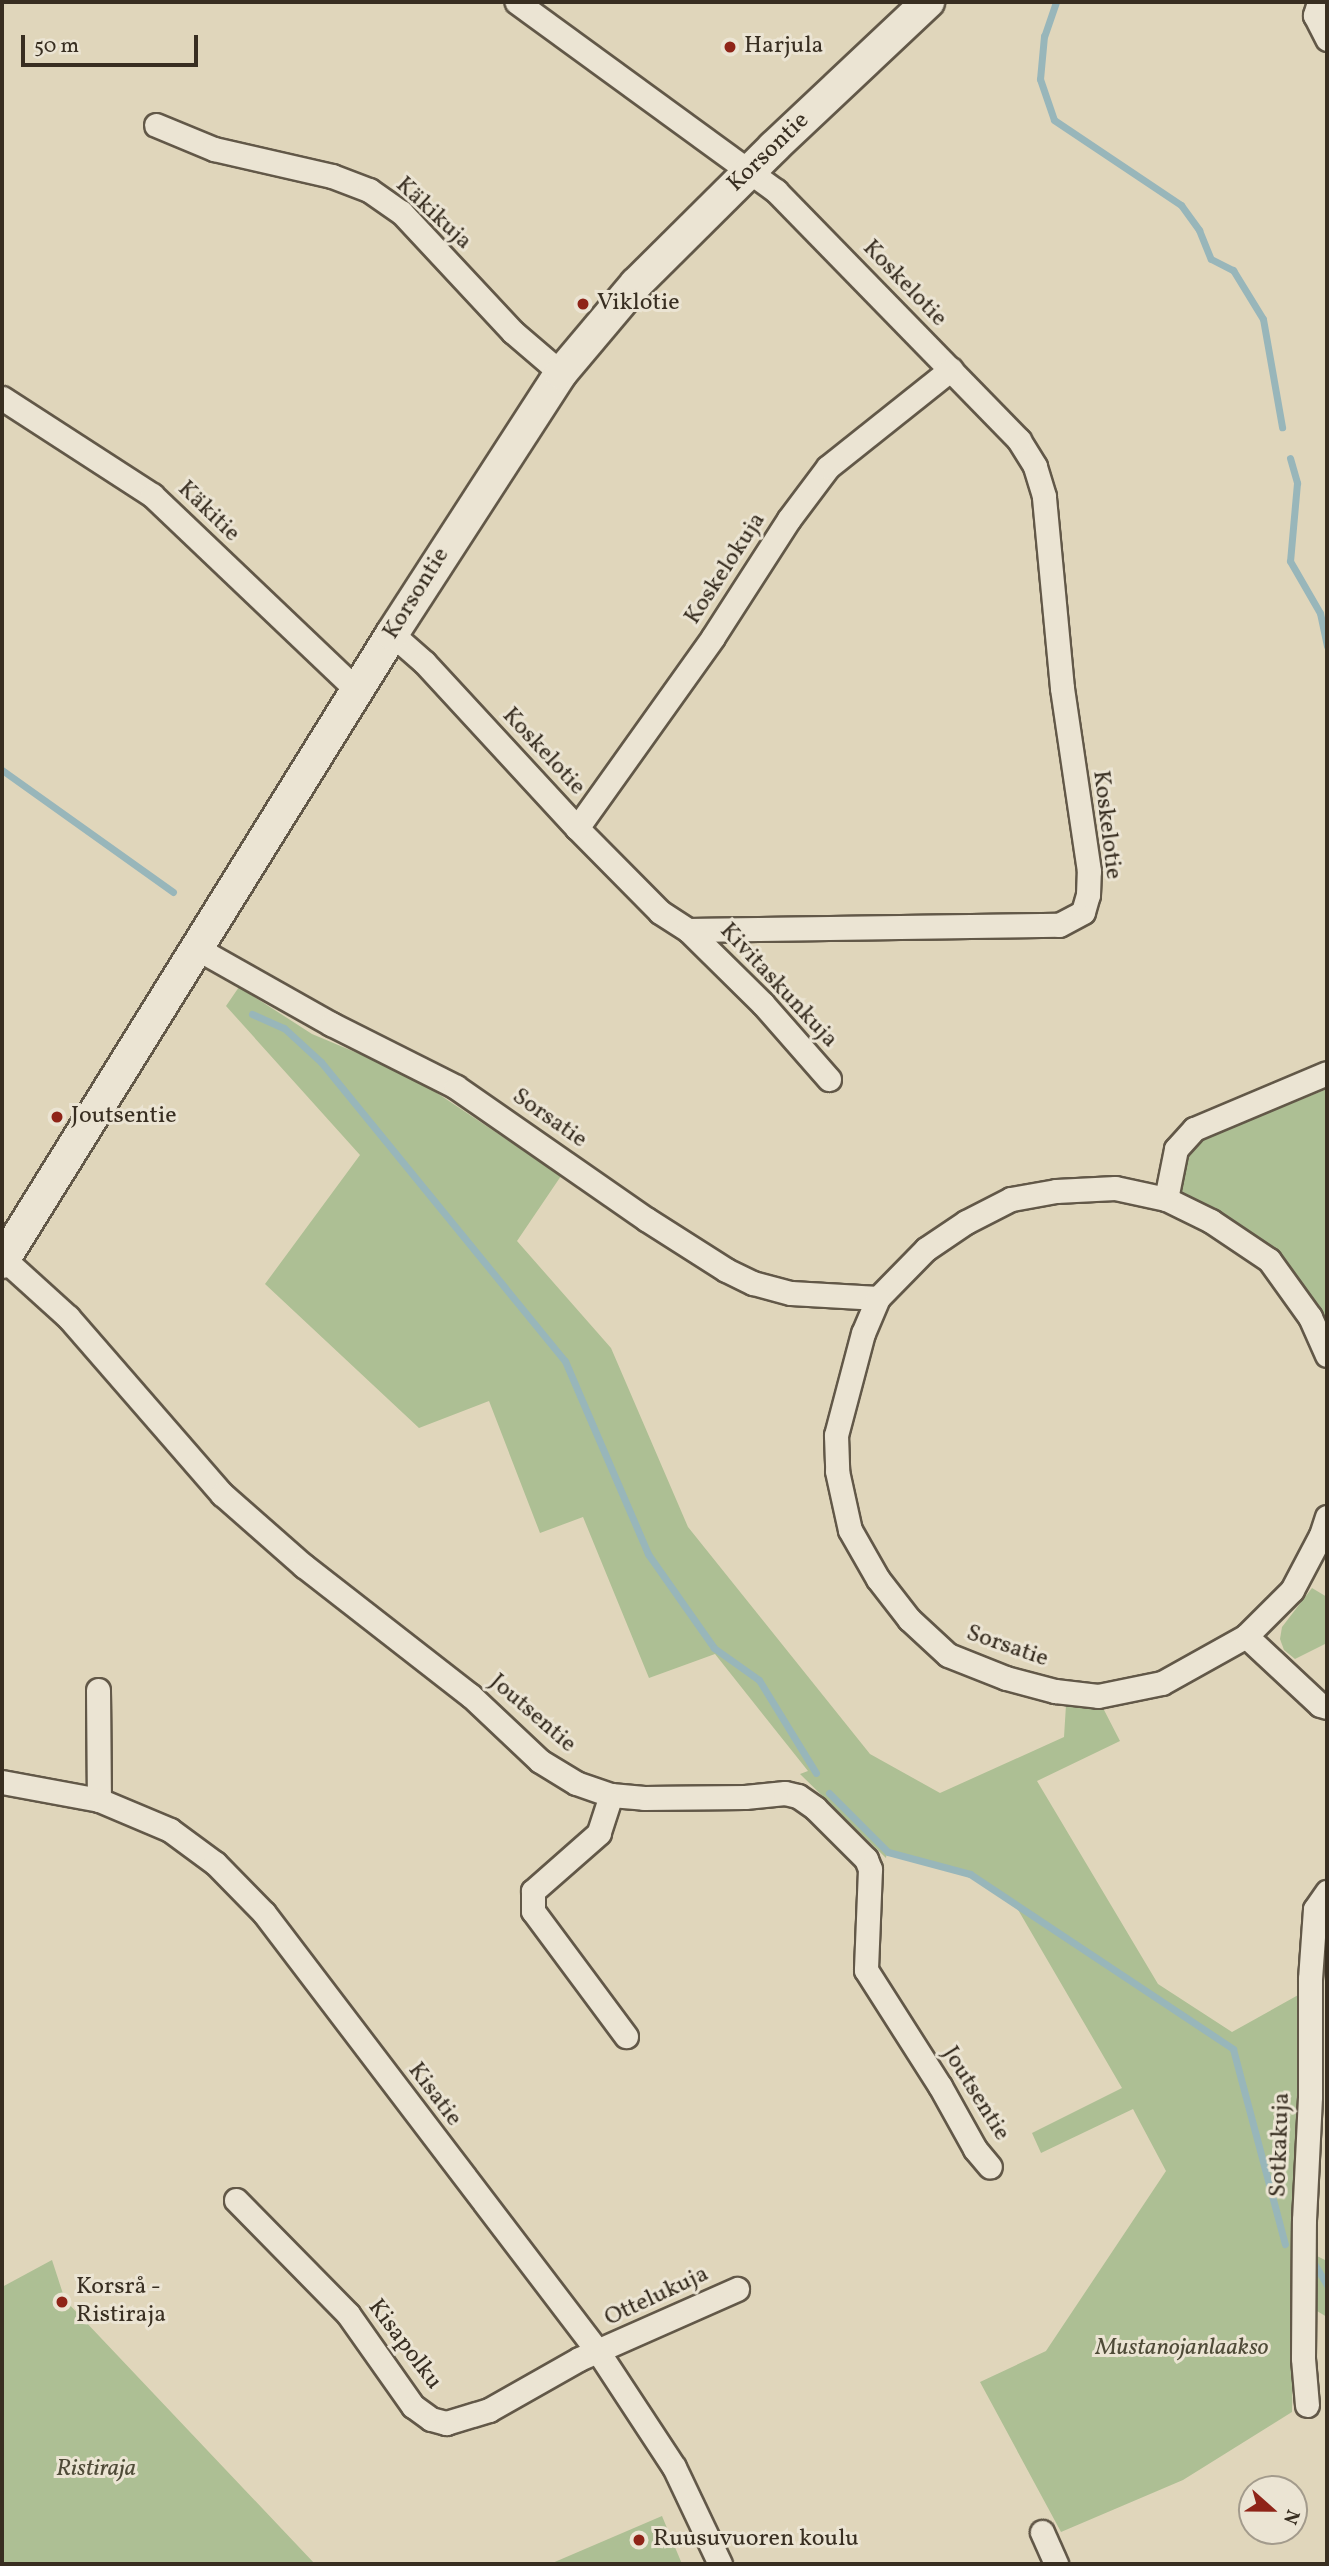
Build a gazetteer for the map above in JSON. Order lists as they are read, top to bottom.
{
  "streets": {
    "main road": ["Korsontie"],
    "street": [
      "Käkikuja",
      "Koskelotie",
      "Käkitie",
      "Koskelokuja",
      "Kivitaskunkuja",
      "Sorsatie",
      "Joutsentie",
      "Kisatie",
      "Sotkakuja",
      "Ottelukuja",
      "Kisapolku"
    ]
  },
  "crossings": [
    ["Korsontie", "Käkikuja"],
    ["Korsontie", "Koskelotie"],
    ["Korsontie", "Käkitie"],
    ["Korsontie", "Sorsatie"],
    ["Korsontie", "Joutsentie"],
    ["Koskelotie", "Koskelokuja"],
    ["Koskelotie", "Kivitaskunkuja"],
    ["Kisatie", "Ottelukuja"],
    ["Kisatie", "Kisapolku"],
    ["Ottelukuja", "Kisapolku"]
  ],
  "parks": ["Mustanojanlaakso", "Ristiraja"],
  "places": [
    "Harjula",
    "Viklotie",
    "Joutsentie",
    "Korsrå - Ristiraja",
    "Ruusuvuoren koulu"
  ],
  "scale_bar": "50 m",
  "north": "right"
}
